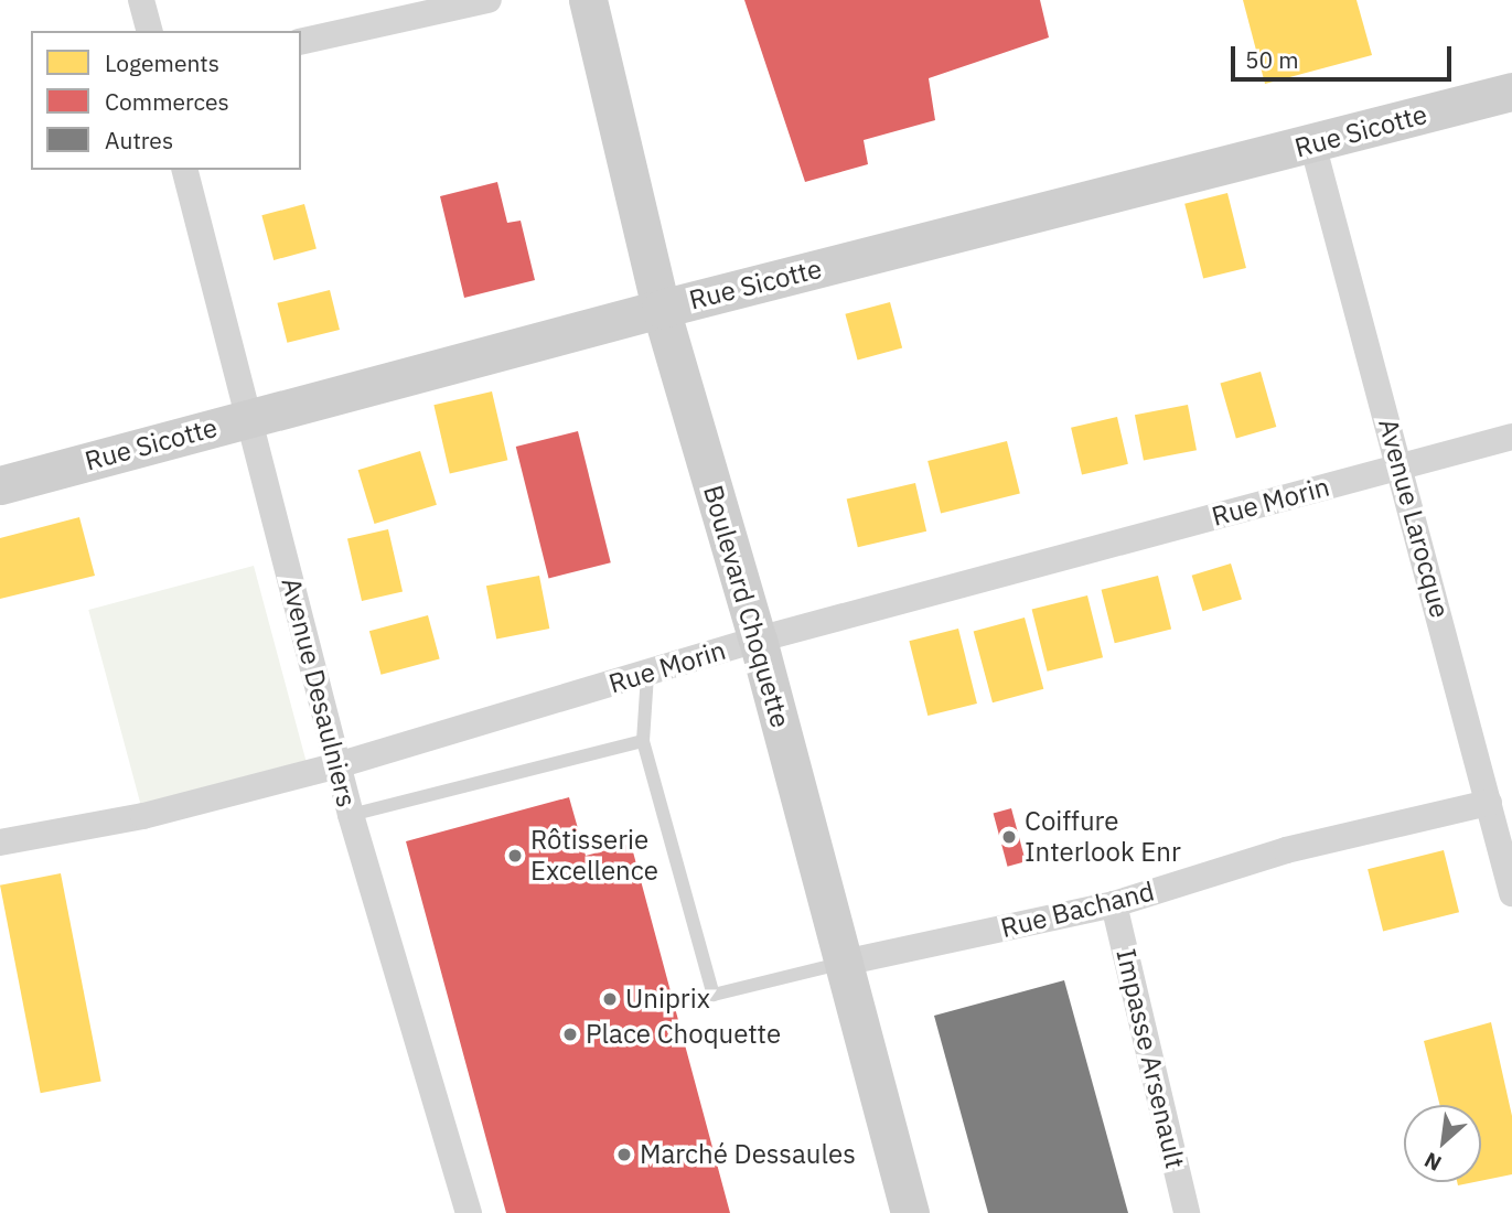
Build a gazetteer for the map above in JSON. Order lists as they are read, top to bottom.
{
  "streets": {
    "street": [
      "Rue Sicotte",
      "Rue Morin",
      "Avenue Larocque",
      "Boulevard Choquette",
      "Avenue Desaulniers",
      "Rue Bachand",
      "Impasse Arsenault"
    ]
  },
  "crossings": [
    ["Rue Sicotte", "Avenue Larocque"],
    ["Rue Sicotte", "Boulevard Choquette"],
    ["Rue Sicotte", "Avenue Desaulniers"],
    ["Rue Morin", "Avenue Larocque"],
    ["Rue Morin", "Boulevard Choquette"],
    ["Rue Morin", "Avenue Desaulniers"],
    ["Avenue Larocque", "Rue Bachand"],
    ["Boulevard Choquette", "Rue Bachand"],
    ["Rue Bachand", "Impasse Arsenault"]
  ],
  "places": [
    "Coiffure Interlook Enr",
    "Rôtisserie Excellence",
    "Uniprix",
    "Place Choquette",
    "Marché Dessaules"
  ],
  "legend": ["Logements", "Commerces", "Autres"],
  "scale_bar": "50 m",
  "north": "bottom left"
}
